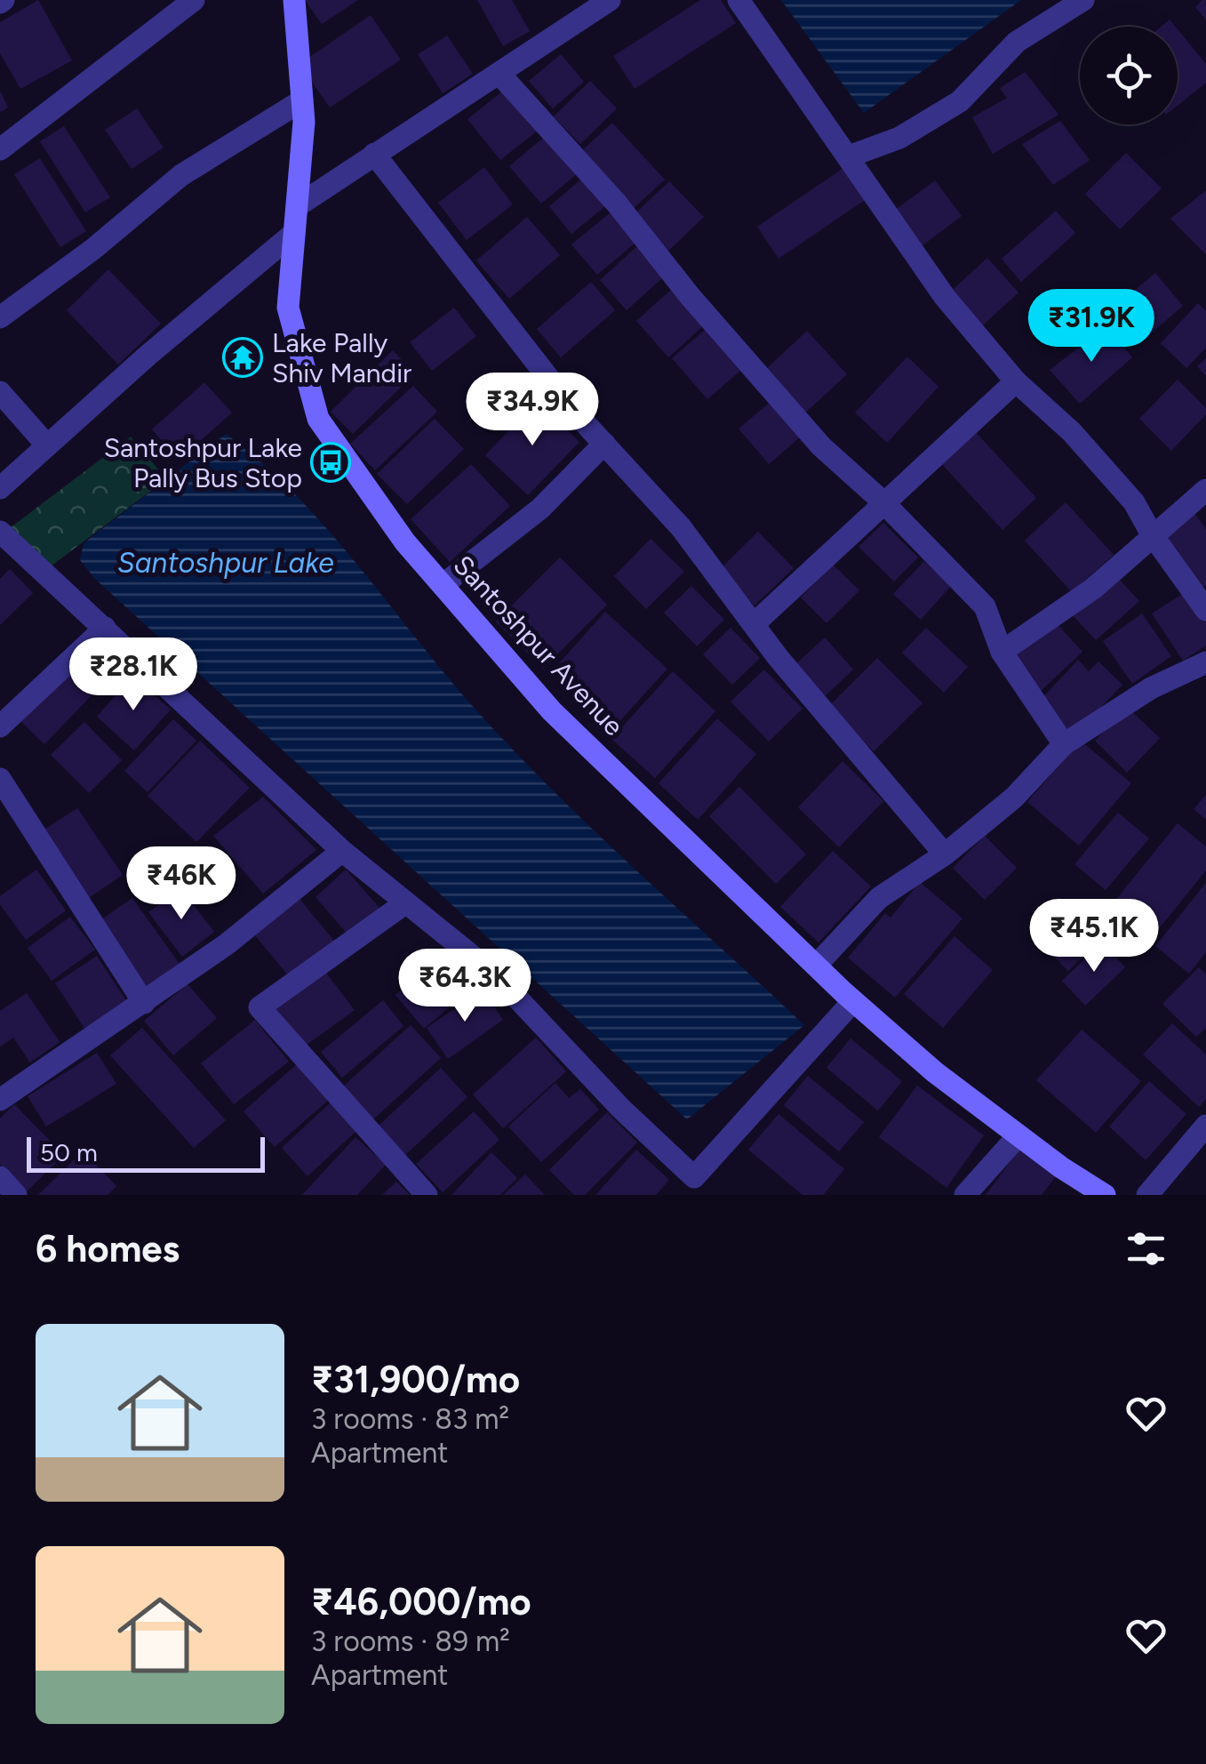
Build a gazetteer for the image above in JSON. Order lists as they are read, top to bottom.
{
  "streets": {
    "main road": ["Santoshpur Avenue"]
  },
  "water": ["Santoshpur Lake"],
  "places": {
    "temple": ["Lake Pally Shiv Mandir"],
    "bus stop": ["Santoshpur Lake Pally Bus Stop"]
  },
  "scale_bar": "50 m",
  "page": {
    "price": [
      "₹31.9K",
      "₹34.9K",
      "₹28.1K",
      "₹46K",
      "₹45.1K",
      "₹64.3K"
    ],
    "scale": "50 m",
    "heading": "6 homes",
    "list": [
      {
        "name": "₹31,900/mo",
        "note": "3 rooms · 83 m² · Apartment"
      },
      {
        "name": "₹46,000/mo",
        "note": "3 rooms · 89 m² · Apartment"
      }
    ]
  }
}
